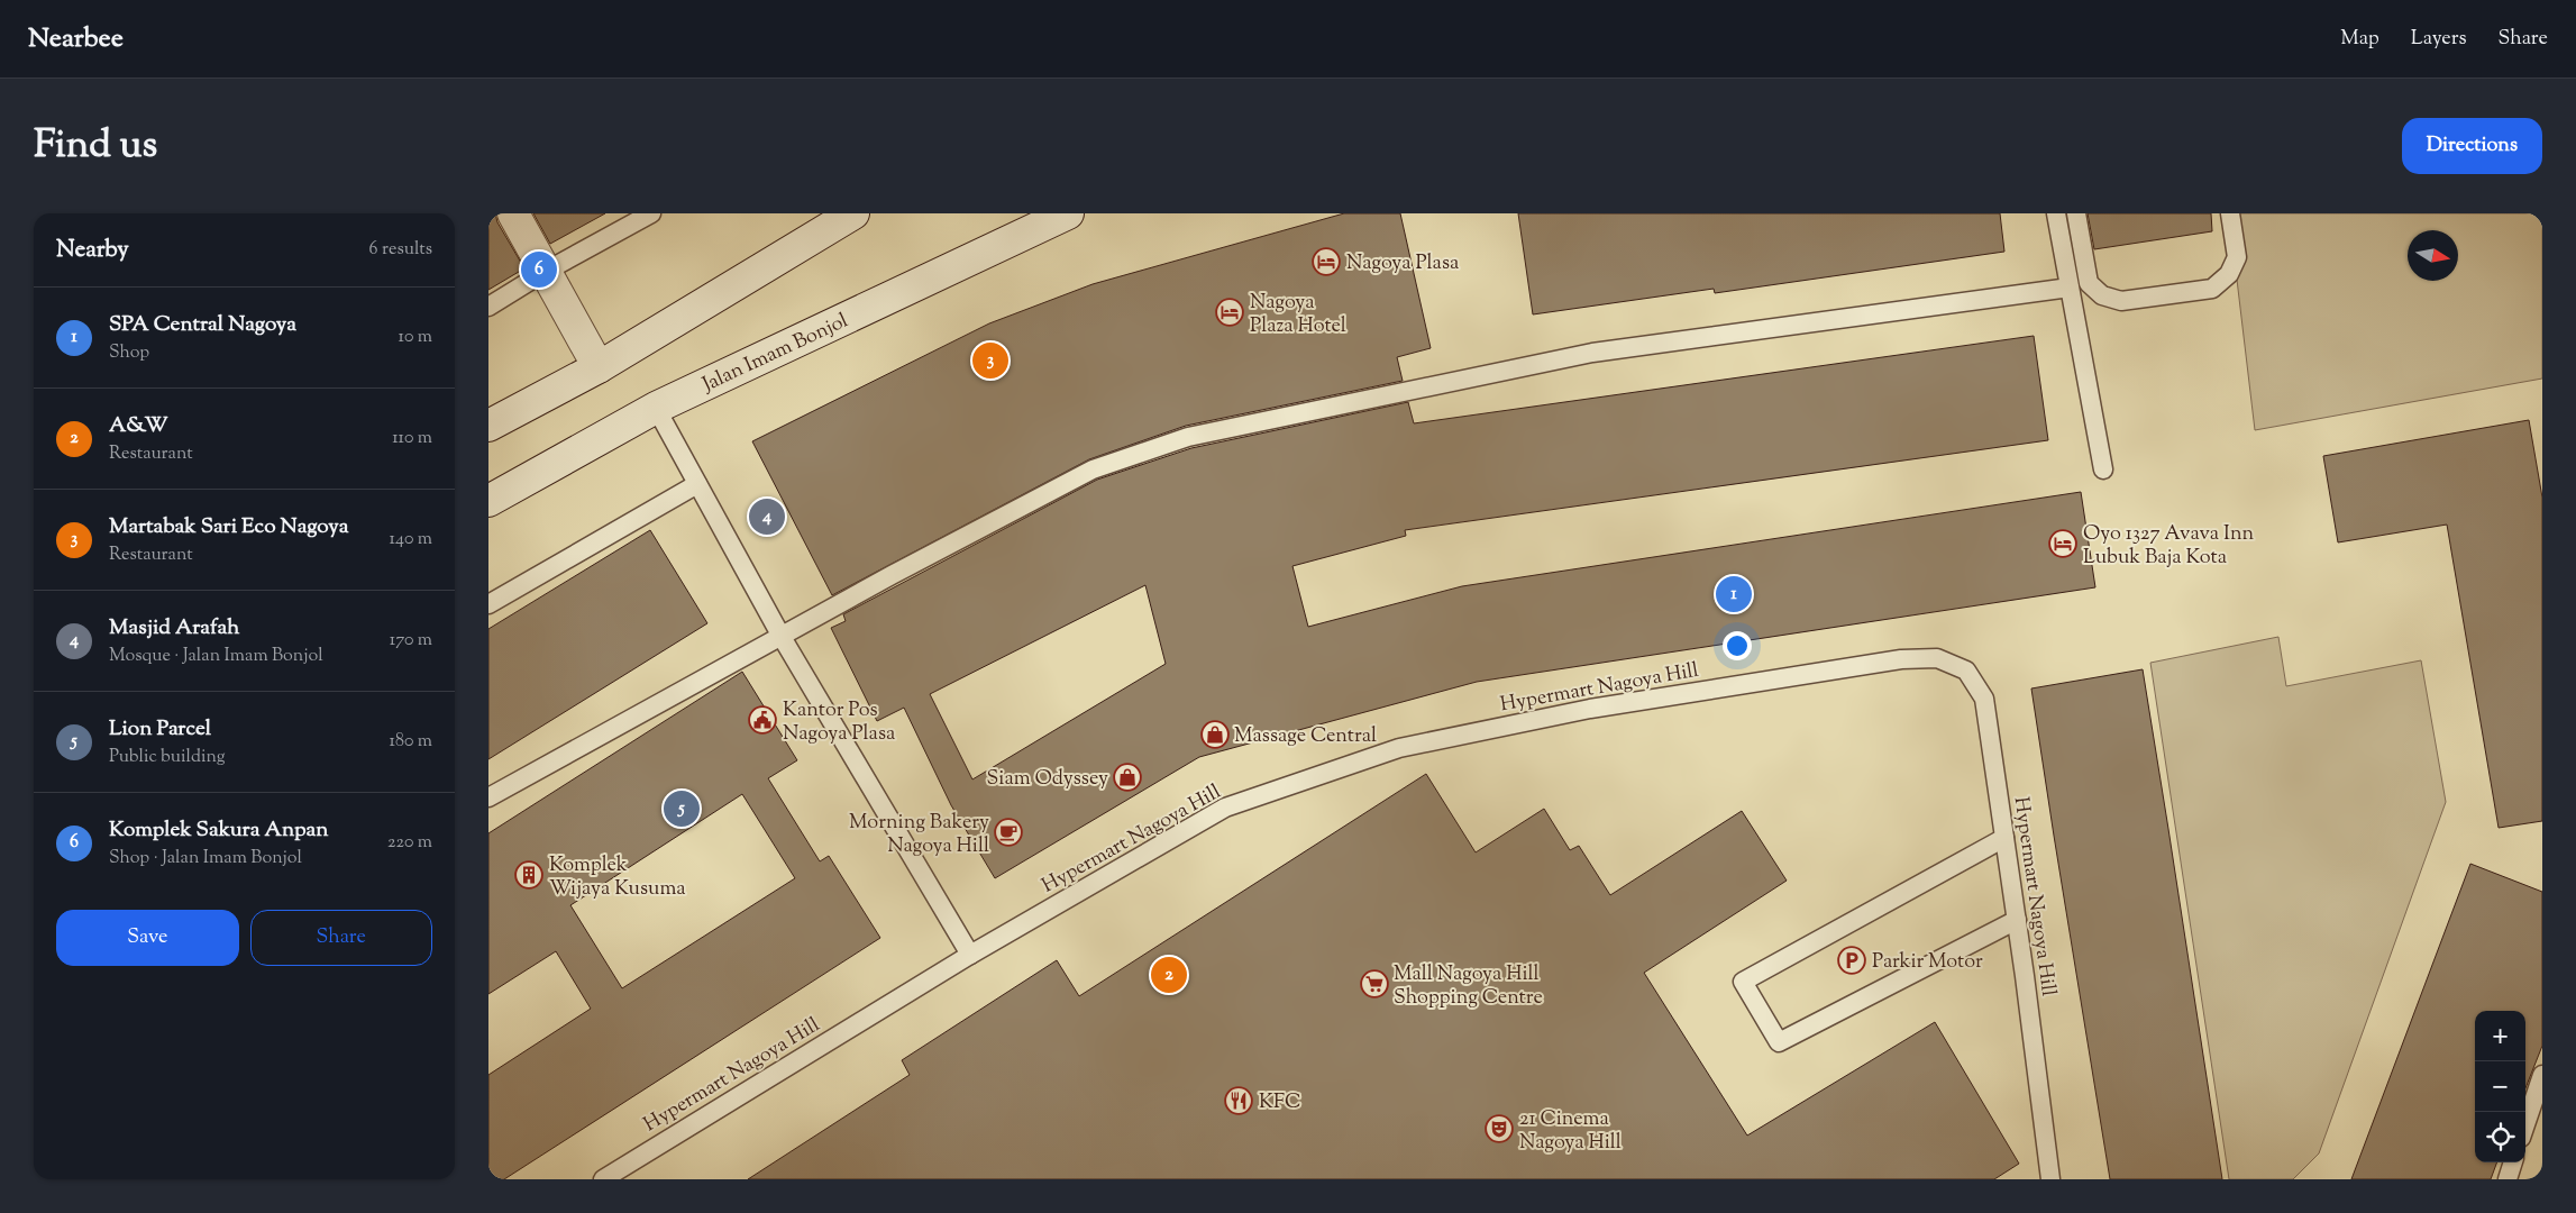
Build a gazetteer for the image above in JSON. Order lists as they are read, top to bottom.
{
  "streets": {
    "main road": ["Jalan Imam Bonjol"],
    "lane": ["Hypermart Nagoya Hill"]
  },
  "places": {
    "hotel": ["Nagoya Plasa", "Nagoya Plaza Hotel", "Oyo 1327 Avava Inn Lubuk Baja Kota"],
    "public building": ["Kantor Pos Nagoya Plasa"],
    "shop": ["Massage Central", "Siam Odyssey"],
    "cafe": ["Morning Bakery Nagoya Hill"],
    "building": ["Komplek Wijaya Kusuma"],
    "parking": ["Parkir Motor"],
    "supermarket": ["Mall Nagoya Hill Shopping Centre"],
    "restaurant": ["KFC"],
    "theatre": ["21 Cinema Nagoya Hill"]
  },
  "north": "right",
  "page": {
    "header": "Nearbee",
    "nav": ["Map", "Layers", "Share"],
    "title": "Find us",
    "buttons": [
      "Directions",
      ["Save", "Share"]
    ],
    "heading": ["Nearby", "6 results"],
    "pins": [
      "6",
      "3",
      "4",
      "1",
      "5",
      "2"
    ],
    "list": [
      {
        "mark": "1",
        "name": "SPA Central Nagoya",
        "note": "Shop",
        "value": "10 m"
      },
      {
        "mark": "2",
        "name": "A&W",
        "note": "Restaurant",
        "value": "110 m"
      },
      {
        "mark": "3",
        "name": "Martabak Sari Eco Nagoya",
        "note": "Restaurant",
        "value": "140 m"
      },
      {
        "mark": "4",
        "name": "Masjid Arafah",
        "note": "Mosque · Jalan Imam Bonjol",
        "value": "170 m"
      },
      {
        "mark": "5",
        "name": "Lion Parcel",
        "note": "Public building",
        "value": "180 m"
      },
      {
        "mark": "6",
        "name": "Komplek Sakura Anpan",
        "note": "Shop · Jalan Imam Bonjol",
        "value": "220 m"
      }
    ],
    "map_buttons": ["+", "−"]
  }
}
